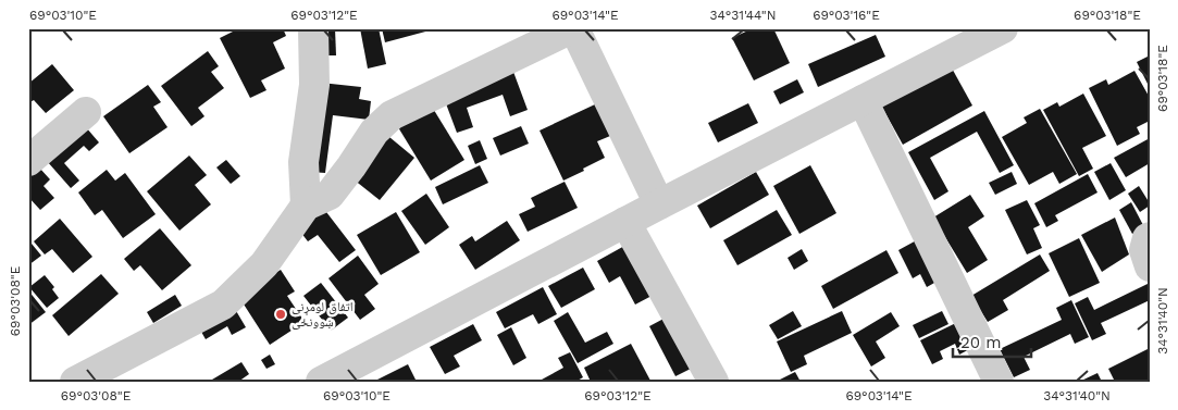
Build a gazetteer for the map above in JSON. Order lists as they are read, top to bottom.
{
  "places": ["اتفاق لومړنی ښوونځی"],
  "scale_bar": "20 m",
  "coordinates": [
    "69°03'10\"E",
    "69°03'12\"E",
    "69°03'14\"E",
    "34°31'44\"N",
    "69°03'16\"E",
    "69°03'18\"E",
    "69°03'08\"E",
    "34°31'40\"N"
  ]
}
